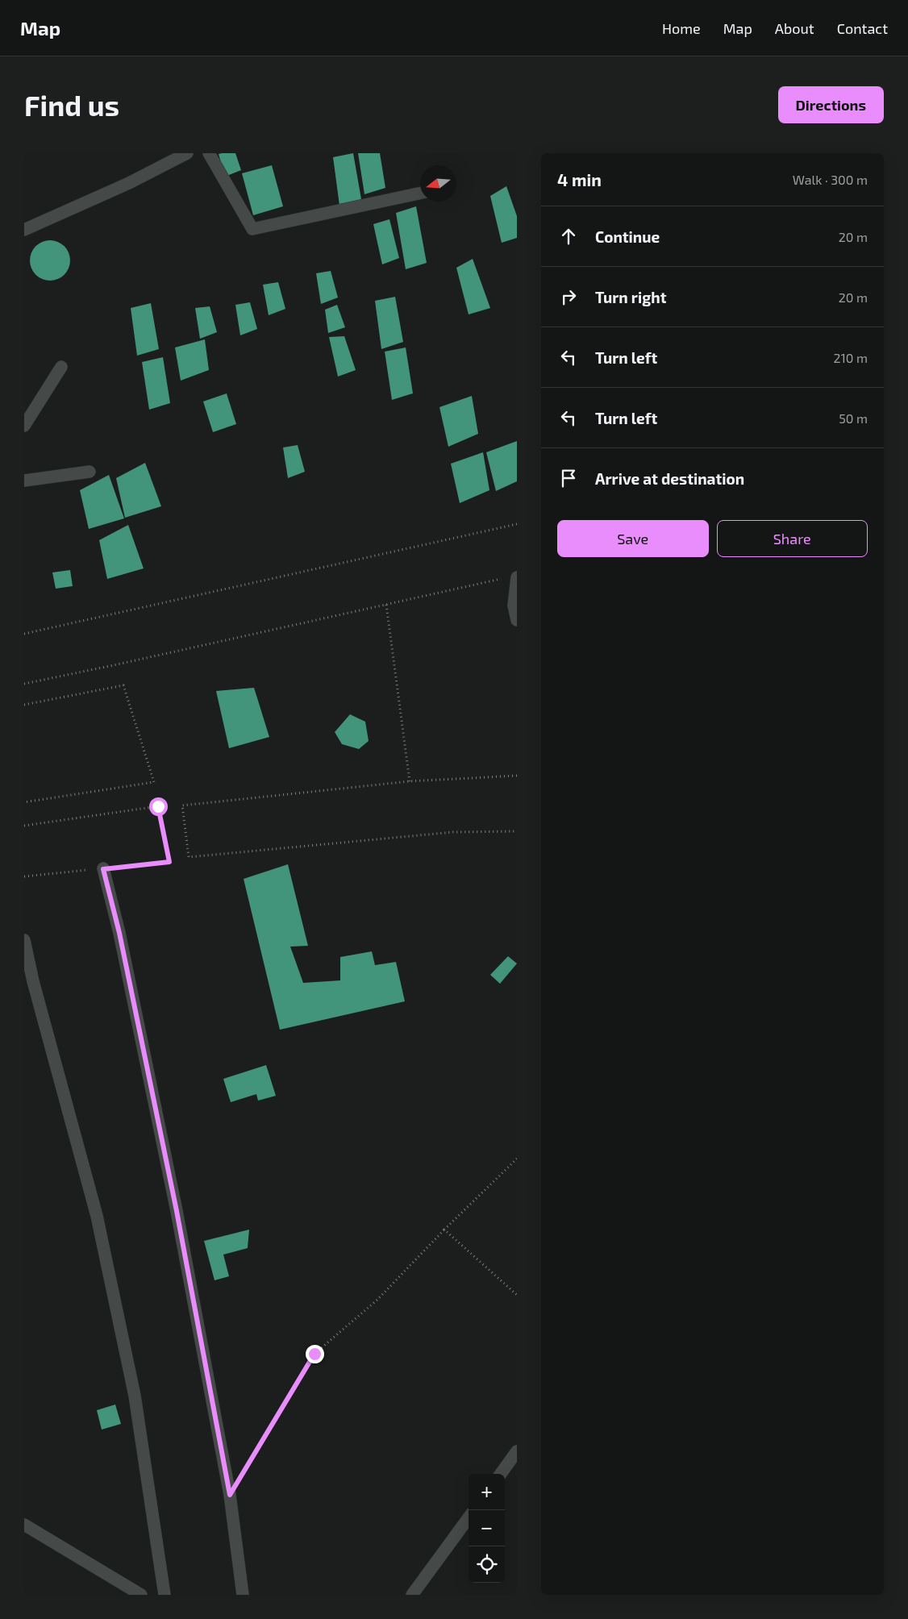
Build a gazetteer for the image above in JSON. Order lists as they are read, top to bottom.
{
  "north": "left",
  "page": {
    "header": "Map",
    "nav": [
      "Home",
      "Map",
      "About",
      "Contact"
    ],
    "buttons": [
      "Directions",
      ["Save", "Share"]
    ],
    "title": "Find us",
    "heading": ["4 min", "Walk · 300 m"],
    "list": [
      ["Continue", "20 m"],
      ["Turn right", "20 m"],
      ["Turn left", "210 m"],
      ["Turn left", "50 m"],
      "Arrive at destination"
    ],
    "map_buttons": ["+", "−"]
  }
}
